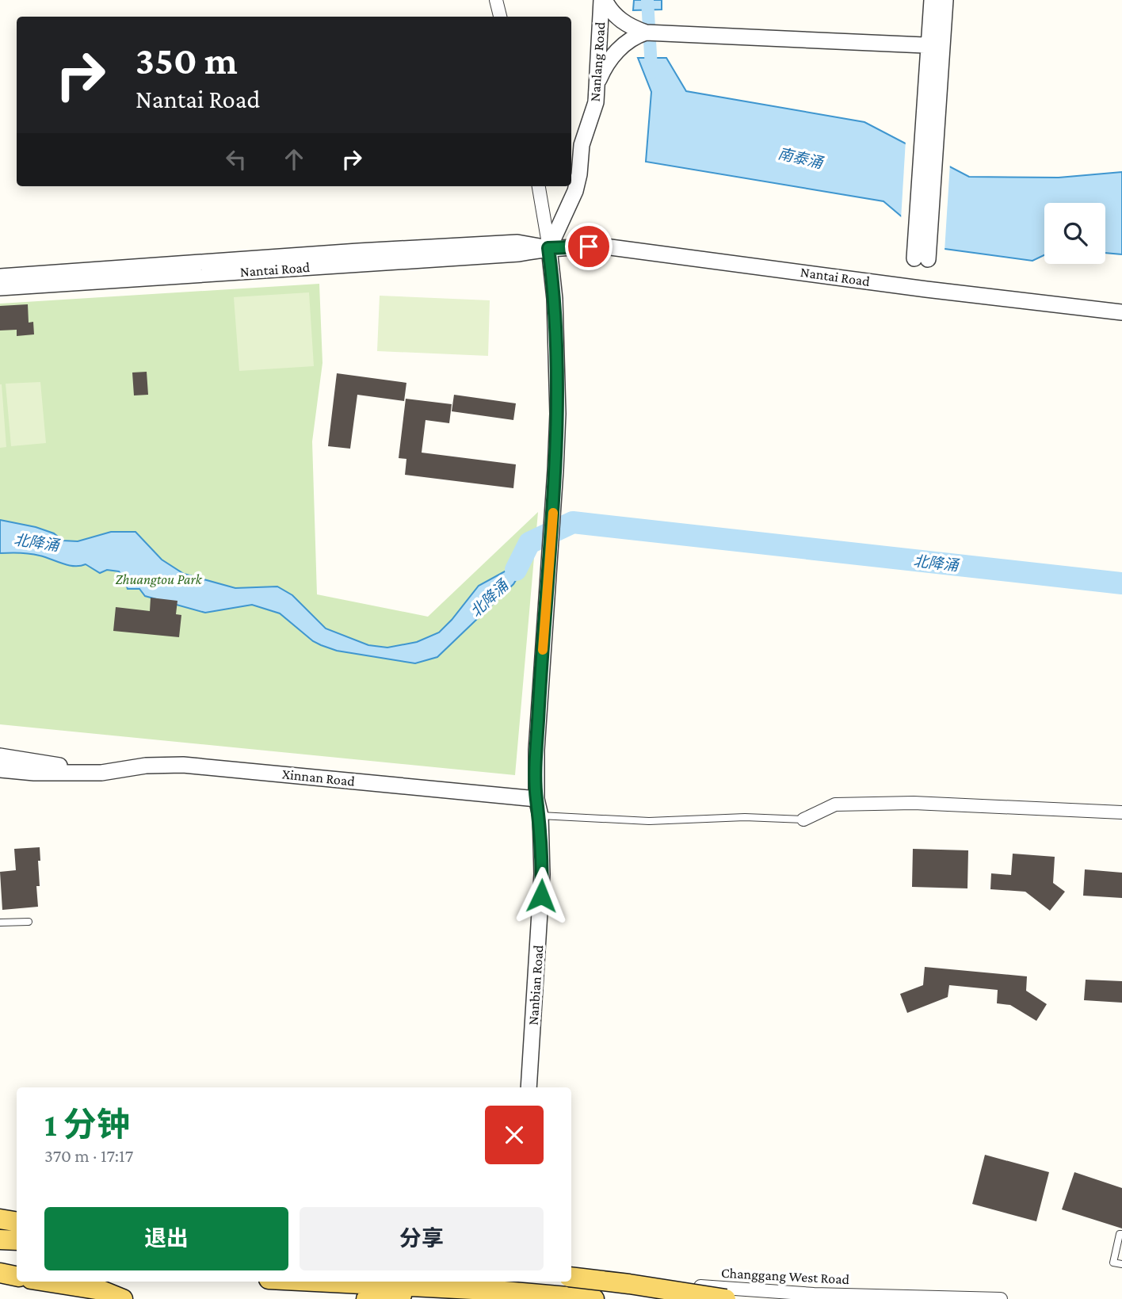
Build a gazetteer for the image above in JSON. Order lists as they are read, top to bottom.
{
  "streets": {
    "street": [
      "Nanlang Road",
      "Nantai Road",
      "Xinnan Road",
      "Nanbian Road",
      "Changgang West Road"
    ]
  },
  "crossings": [
    ["Nanlang Road", "Nantai Road"],
    ["Nanlang Road", "Nanbian Road"],
    ["Nantai Road", "Nanbian Road"],
    ["Xinnan Road", "Nanbian Road"]
  ],
  "water": ["南泰涌", "北降涌"],
  "parks": ["Zhuangtou Park"],
  "page": {
    "turn": ["350 m", "Nantai Road"],
    "heading": ["1 分钟", "370 m · 17:17"],
    "buttons": ["退出", "分享"]
  }
}
